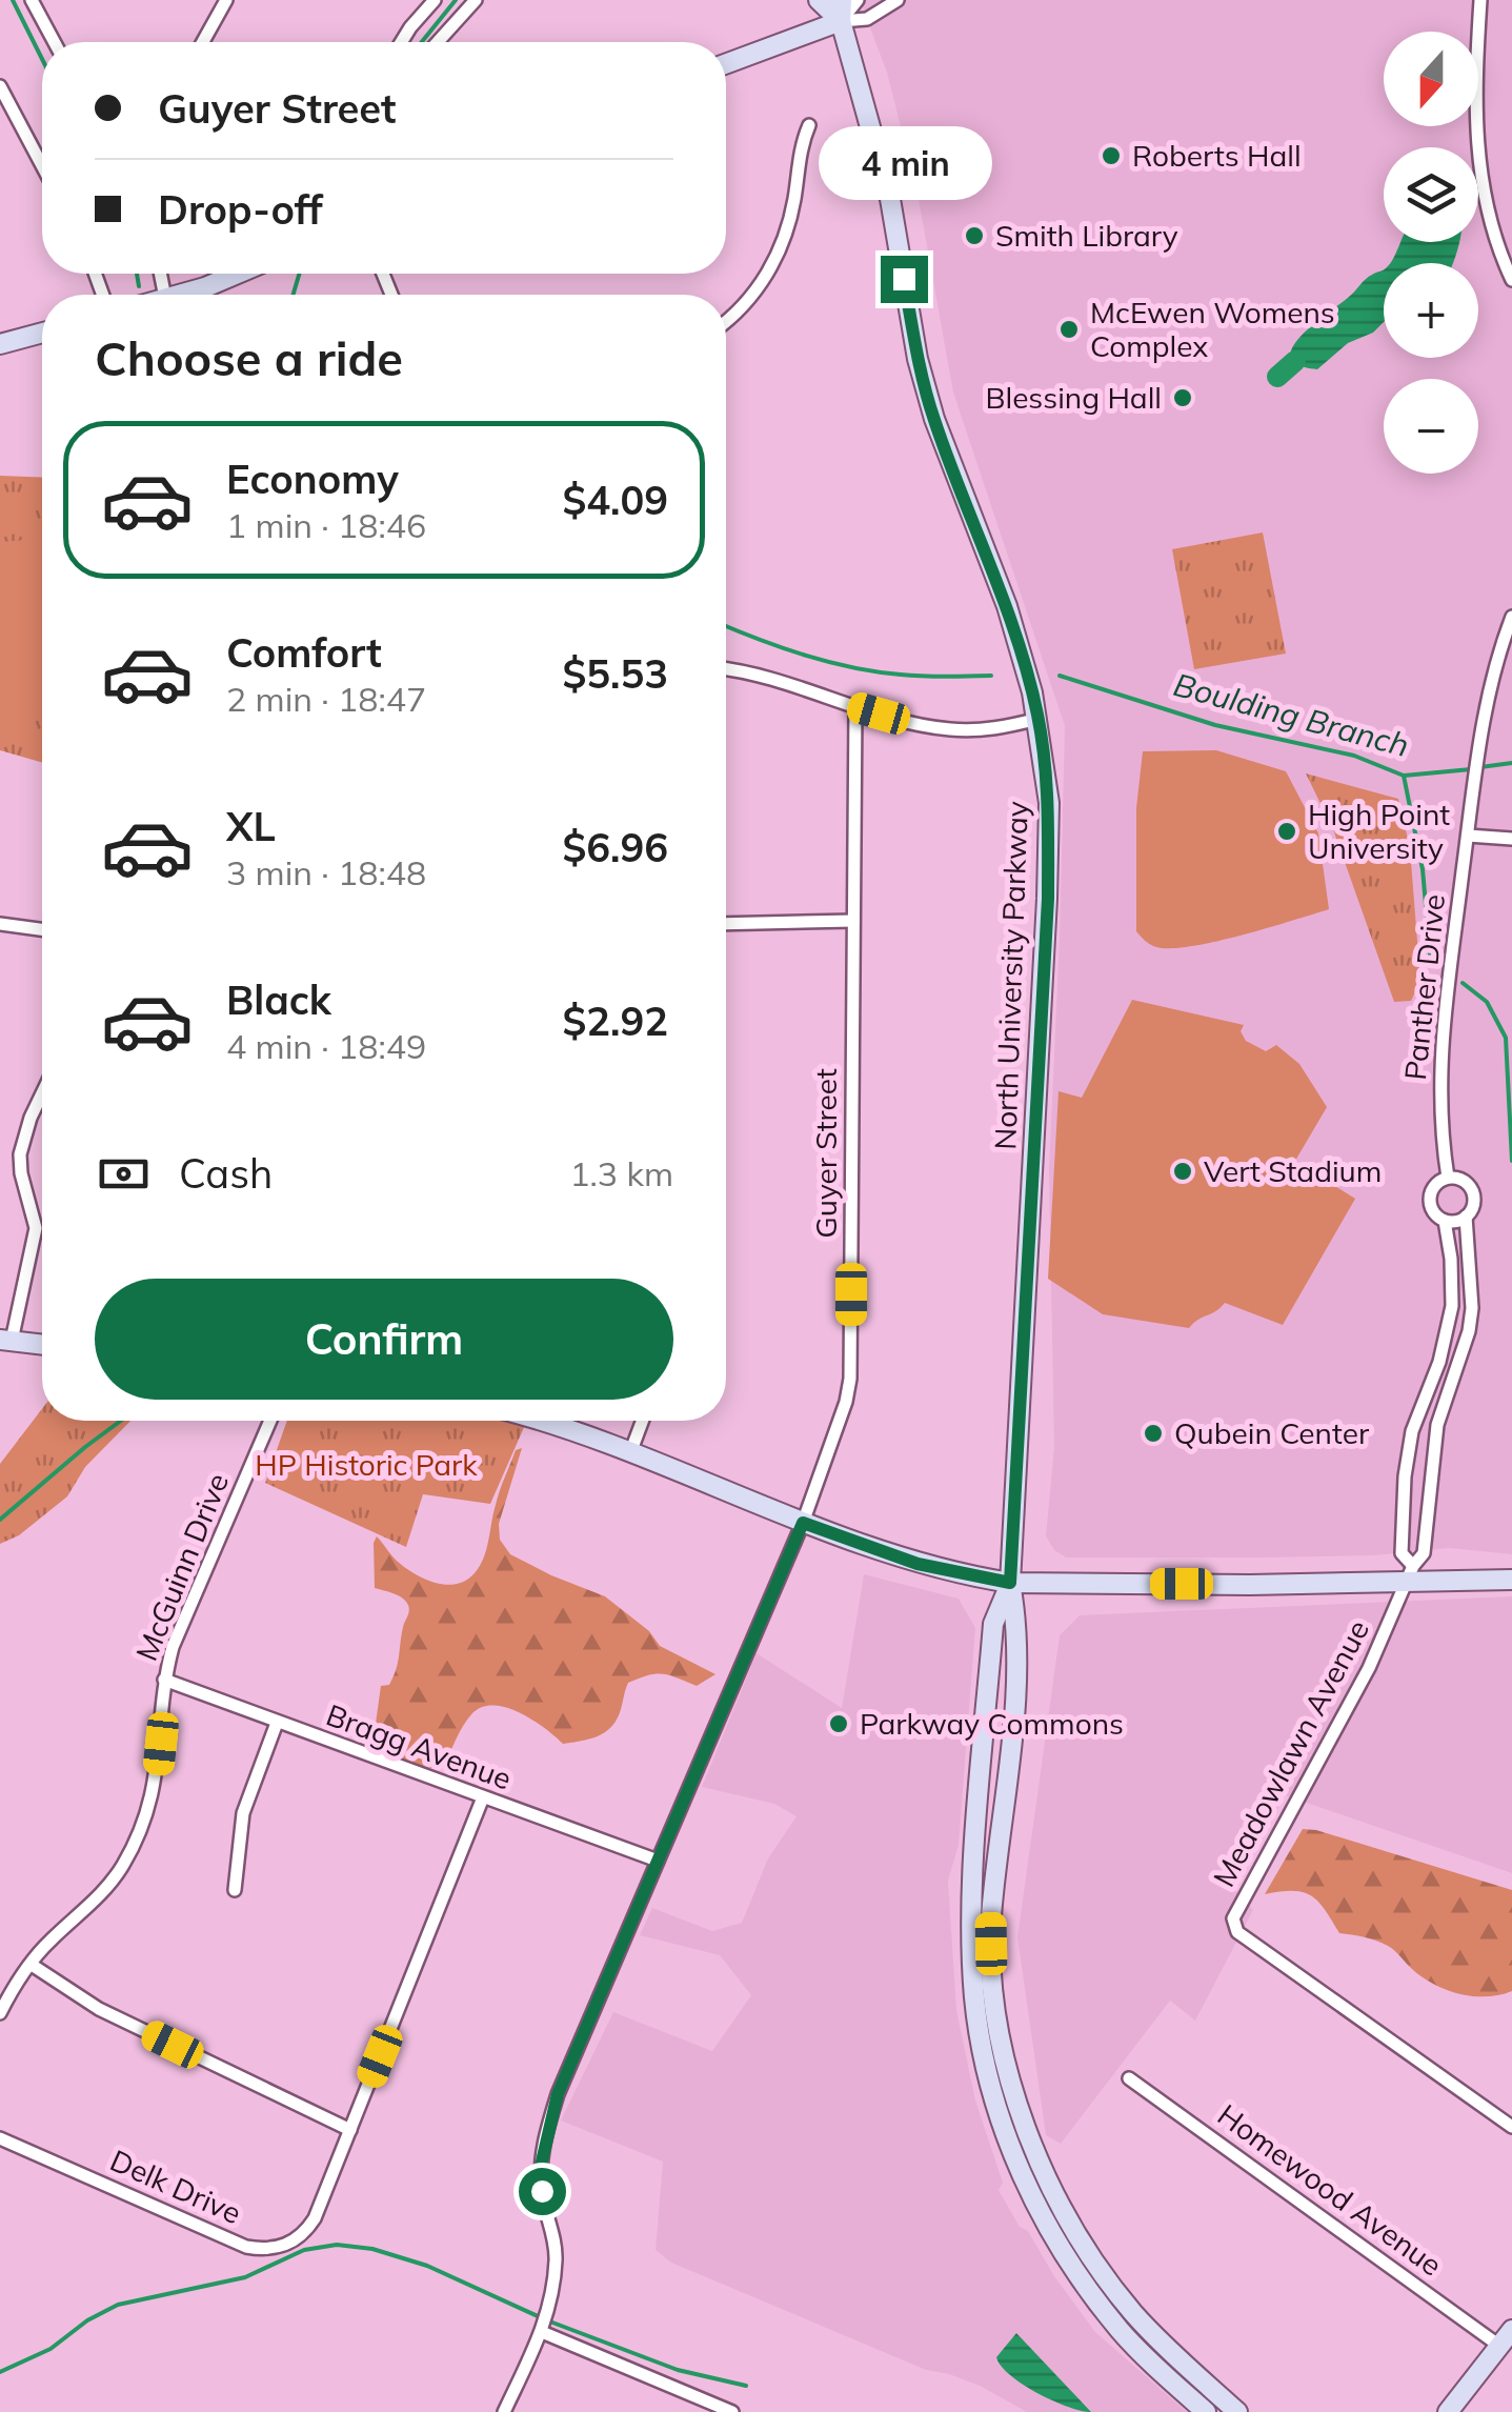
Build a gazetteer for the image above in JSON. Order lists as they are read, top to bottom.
{
  "streets": {
    "main road": ["North University Parkway"],
    "street": [
      "Panther Drive",
      "Guyer Street",
      "McGuinn Drive",
      "Bragg Avenue",
      "Meadowlawn Avenue",
      "Delk Drive",
      "Homewood Avenue"
    ]
  },
  "crossings": [
    ["Guyer Street", "Bragg Avenue"],
    ["McGuinn Drive", "Bragg Avenue"],
    ["Bragg Avenue", "Delk Drive"]
  ],
  "water": ["Boulding Branch"],
  "parks": ["HP Historic Park"],
  "places": [
    "Roberts Hall",
    "Smith Library",
    "McEwen Womens Complex",
    "Blessing Hall",
    "High Point University",
    "Vert Stadium",
    "Qubein Center",
    "Parkway Commons"
  ],
  "north": "bottom",
  "page": {
    "map_buttons": ["+", "−"],
    "banner": ["Guyer Street", "Drop-off"],
    "bubble": "4 min",
    "heading": "Choose a ride",
    "list": [
      {
        "name": "Economy",
        "note": "1 min · 18:46",
        "value": "$4.09"
      },
      {
        "name": "Comfort",
        "note": "2 min · 18:47",
        "value": "$5.53"
      },
      {
        "name": "XL",
        "note": "3 min · 18:48",
        "value": "$6.96"
      },
      {
        "name": "Black",
        "note": "4 min · 18:49",
        "value": "$2.92"
      }
    ],
    "pay": ["Cash", "1.3 km"],
    "buttons": "Confirm"
  }
}
